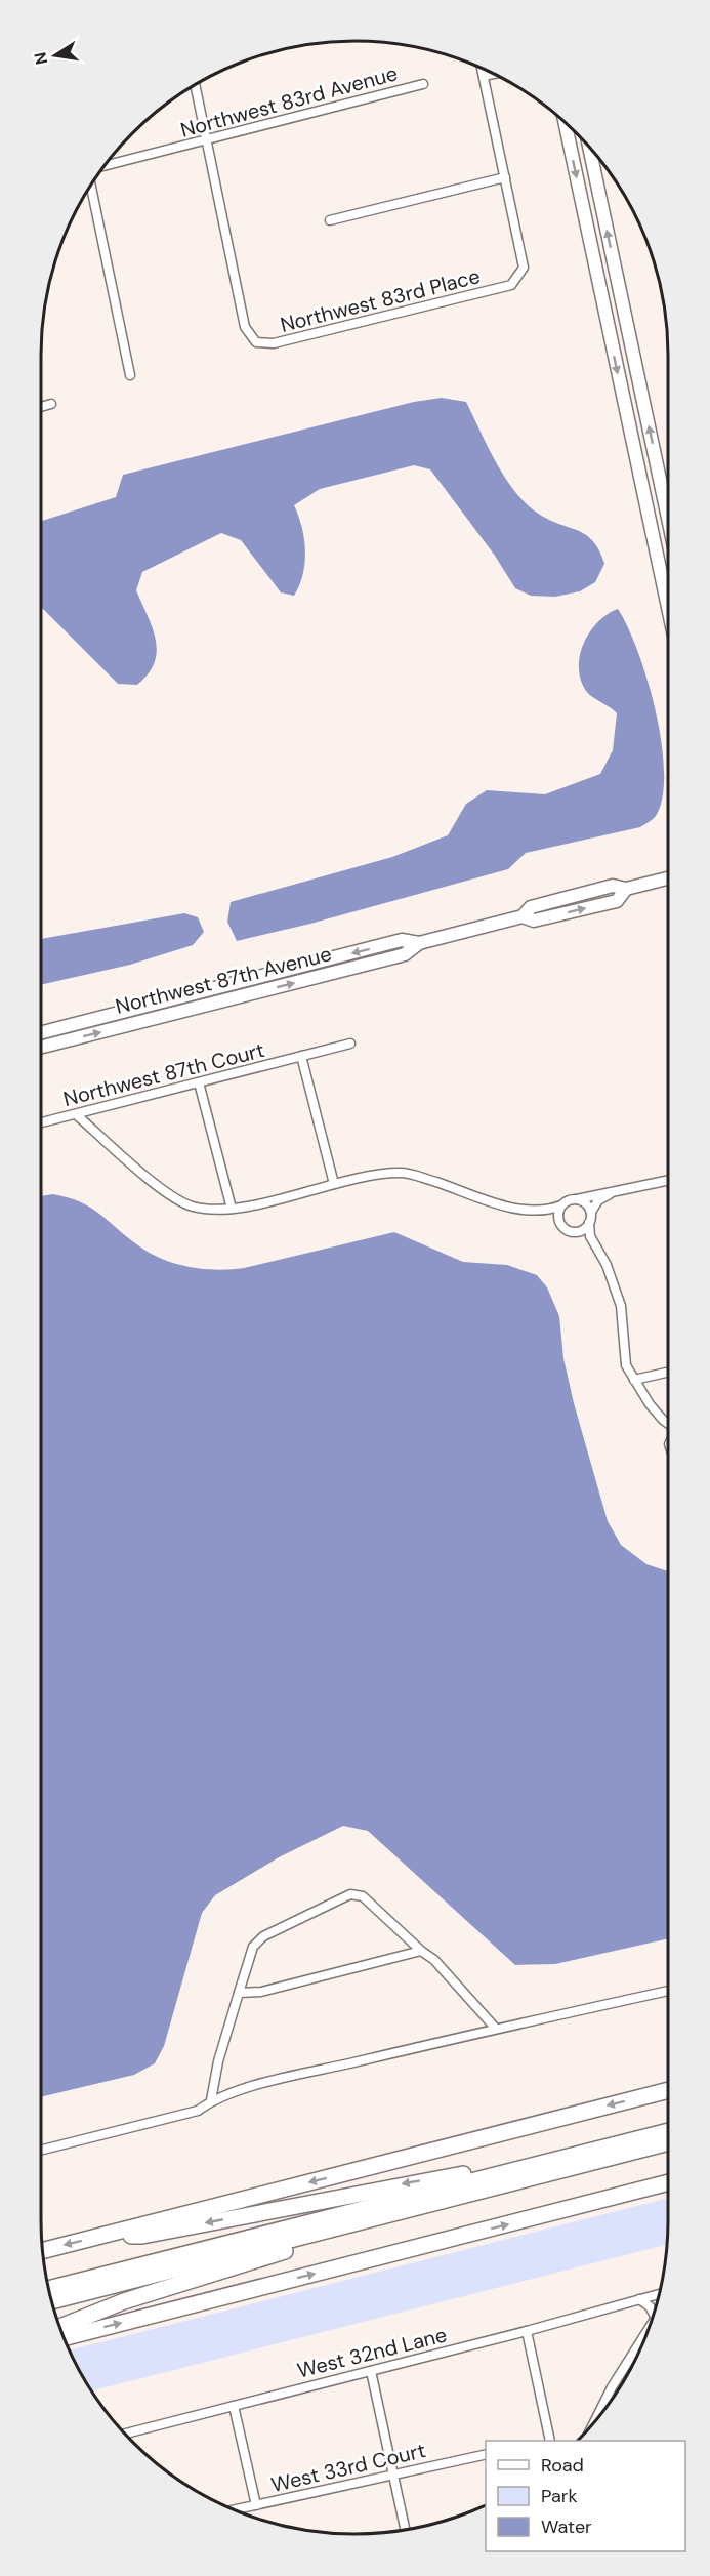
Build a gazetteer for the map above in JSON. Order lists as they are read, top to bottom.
{
  "streets": {
    "street": [
      "Northwest 83rd Avenue",
      "Northwest 83rd Place",
      "Northwest 87th Avenue",
      "Northwest 87th Court",
      "West 32nd Lane",
      "West 33rd Court"
    ]
  },
  "crossings": [
    ["Northwest 83rd Avenue", "Northwest 83rd Place"]
  ],
  "legend": ["Road", "Park", "Water"],
  "north": "left"
}
